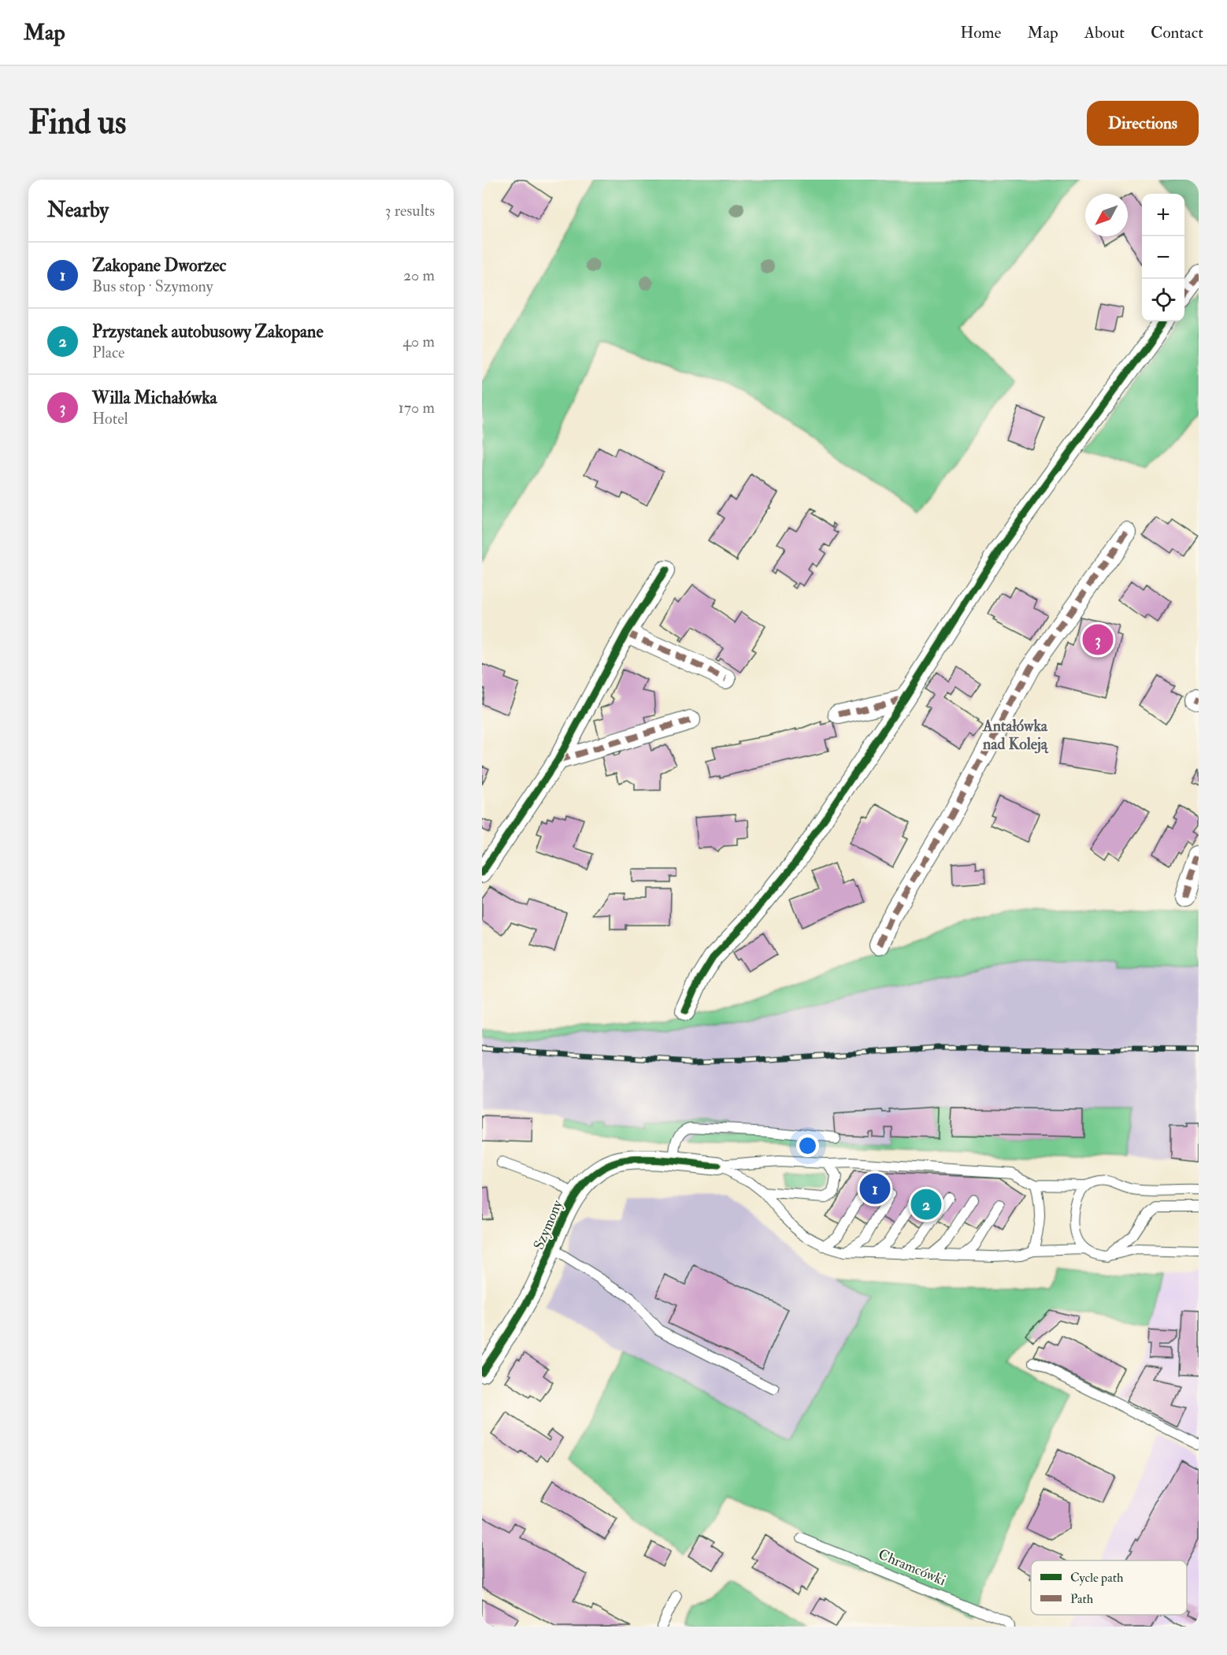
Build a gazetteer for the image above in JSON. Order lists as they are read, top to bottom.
{
  "streets": {
    "street": ["Szymony"],
    "lane": ["Chramcówki"]
  },
  "districts": ["Antałówka nad Koleją"],
  "legend": ["Cycle path", "Path"],
  "north": "bottom left",
  "page": {
    "header": "Map",
    "nav": [
      "Home",
      "Map",
      "About",
      "Contact"
    ],
    "buttons": "Directions",
    "title": "Find us",
    "heading": ["Nearby", "3 results"],
    "map_buttons": ["+", "−"],
    "list": [
      {
        "mark": "1",
        "name": "Zakopane Dworzec",
        "note": "Bus stop · Szymony",
        "value": "20 m"
      },
      {
        "mark": "2",
        "name": "Przystanek autobusowy Zakopane",
        "note": "Place",
        "value": "40 m"
      },
      {
        "mark": "3",
        "name": "Willa Michałówka",
        "note": "Hotel",
        "value": "170 m"
      }
    ],
    "pins": ["3", "1", "2"]
  }
}
